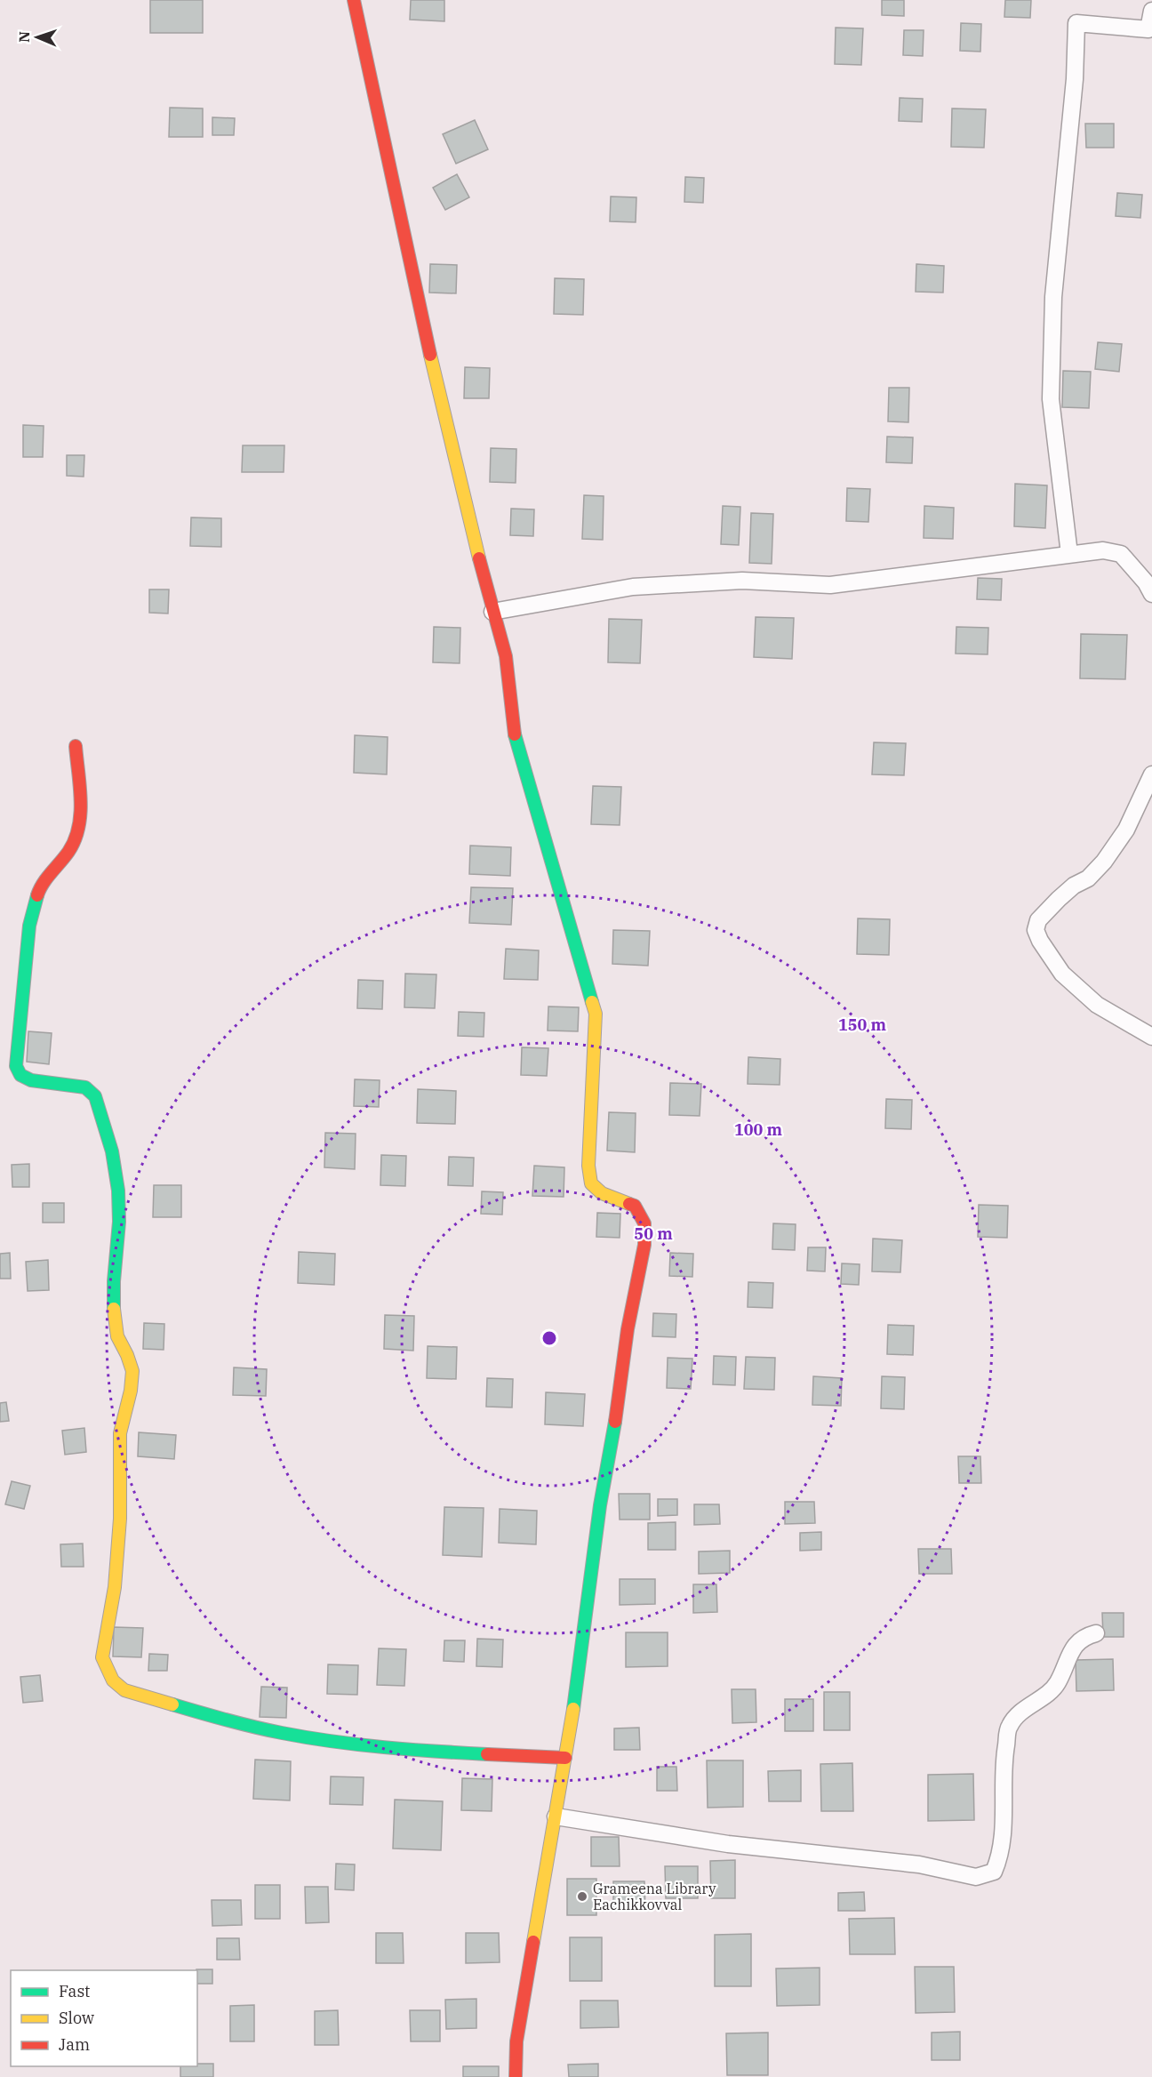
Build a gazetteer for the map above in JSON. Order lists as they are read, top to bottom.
{
  "places": ["Grameena Library Eachikkovval"],
  "legend": ["Fast", "Slow", "Jam"],
  "north": "left",
  "rings": ["150 m", "100 m", "50 m"]
}
